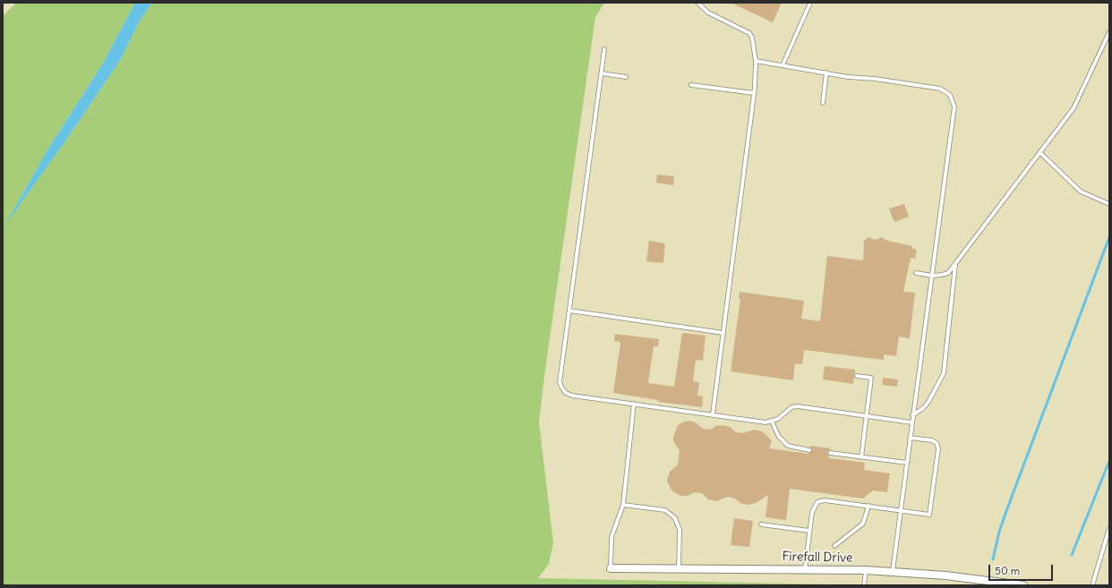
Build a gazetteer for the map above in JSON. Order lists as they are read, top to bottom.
{
  "streets": {
    "street": ["Firefall Drive"]
  },
  "scale_bar": "50 m"
}
